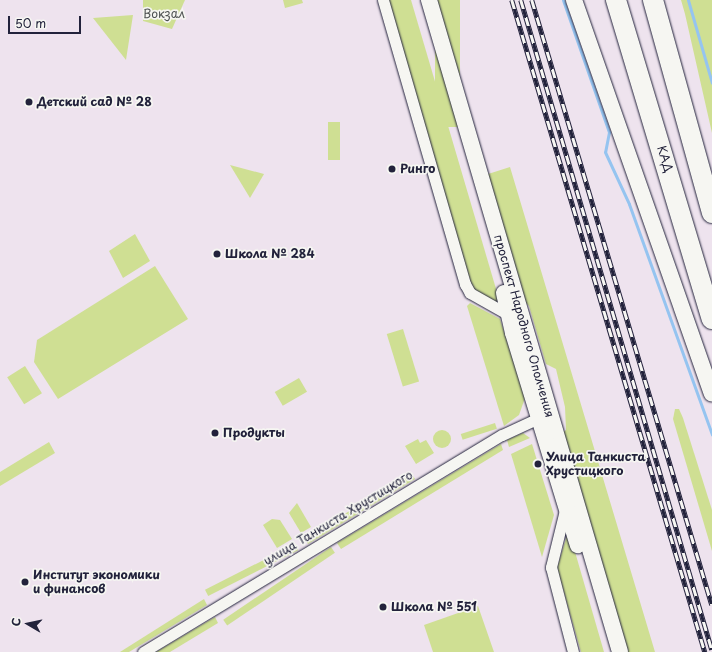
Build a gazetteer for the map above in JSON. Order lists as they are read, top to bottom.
{
  "streets": {
    "highway": ["КАД"],
    "main road": ["проспект Народного Ополчения"],
    "street": ["улица Танкиста Хрустицкого"]
  },
  "crossings": [
    ["проспект Народного Ополчения", "улица Танкиста Хрустицкого"]
  ],
  "parks": ["Вокзал"],
  "places": [
    "Детский сад № 28",
    "Ринго",
    "Школа № 284",
    "Продукты",
    "Улица Танкиста Хрустицкого",
    "Институт экономики и финансов",
    "Школа № 551"
  ],
  "scale_bar": "50 m",
  "north": "left"
}
